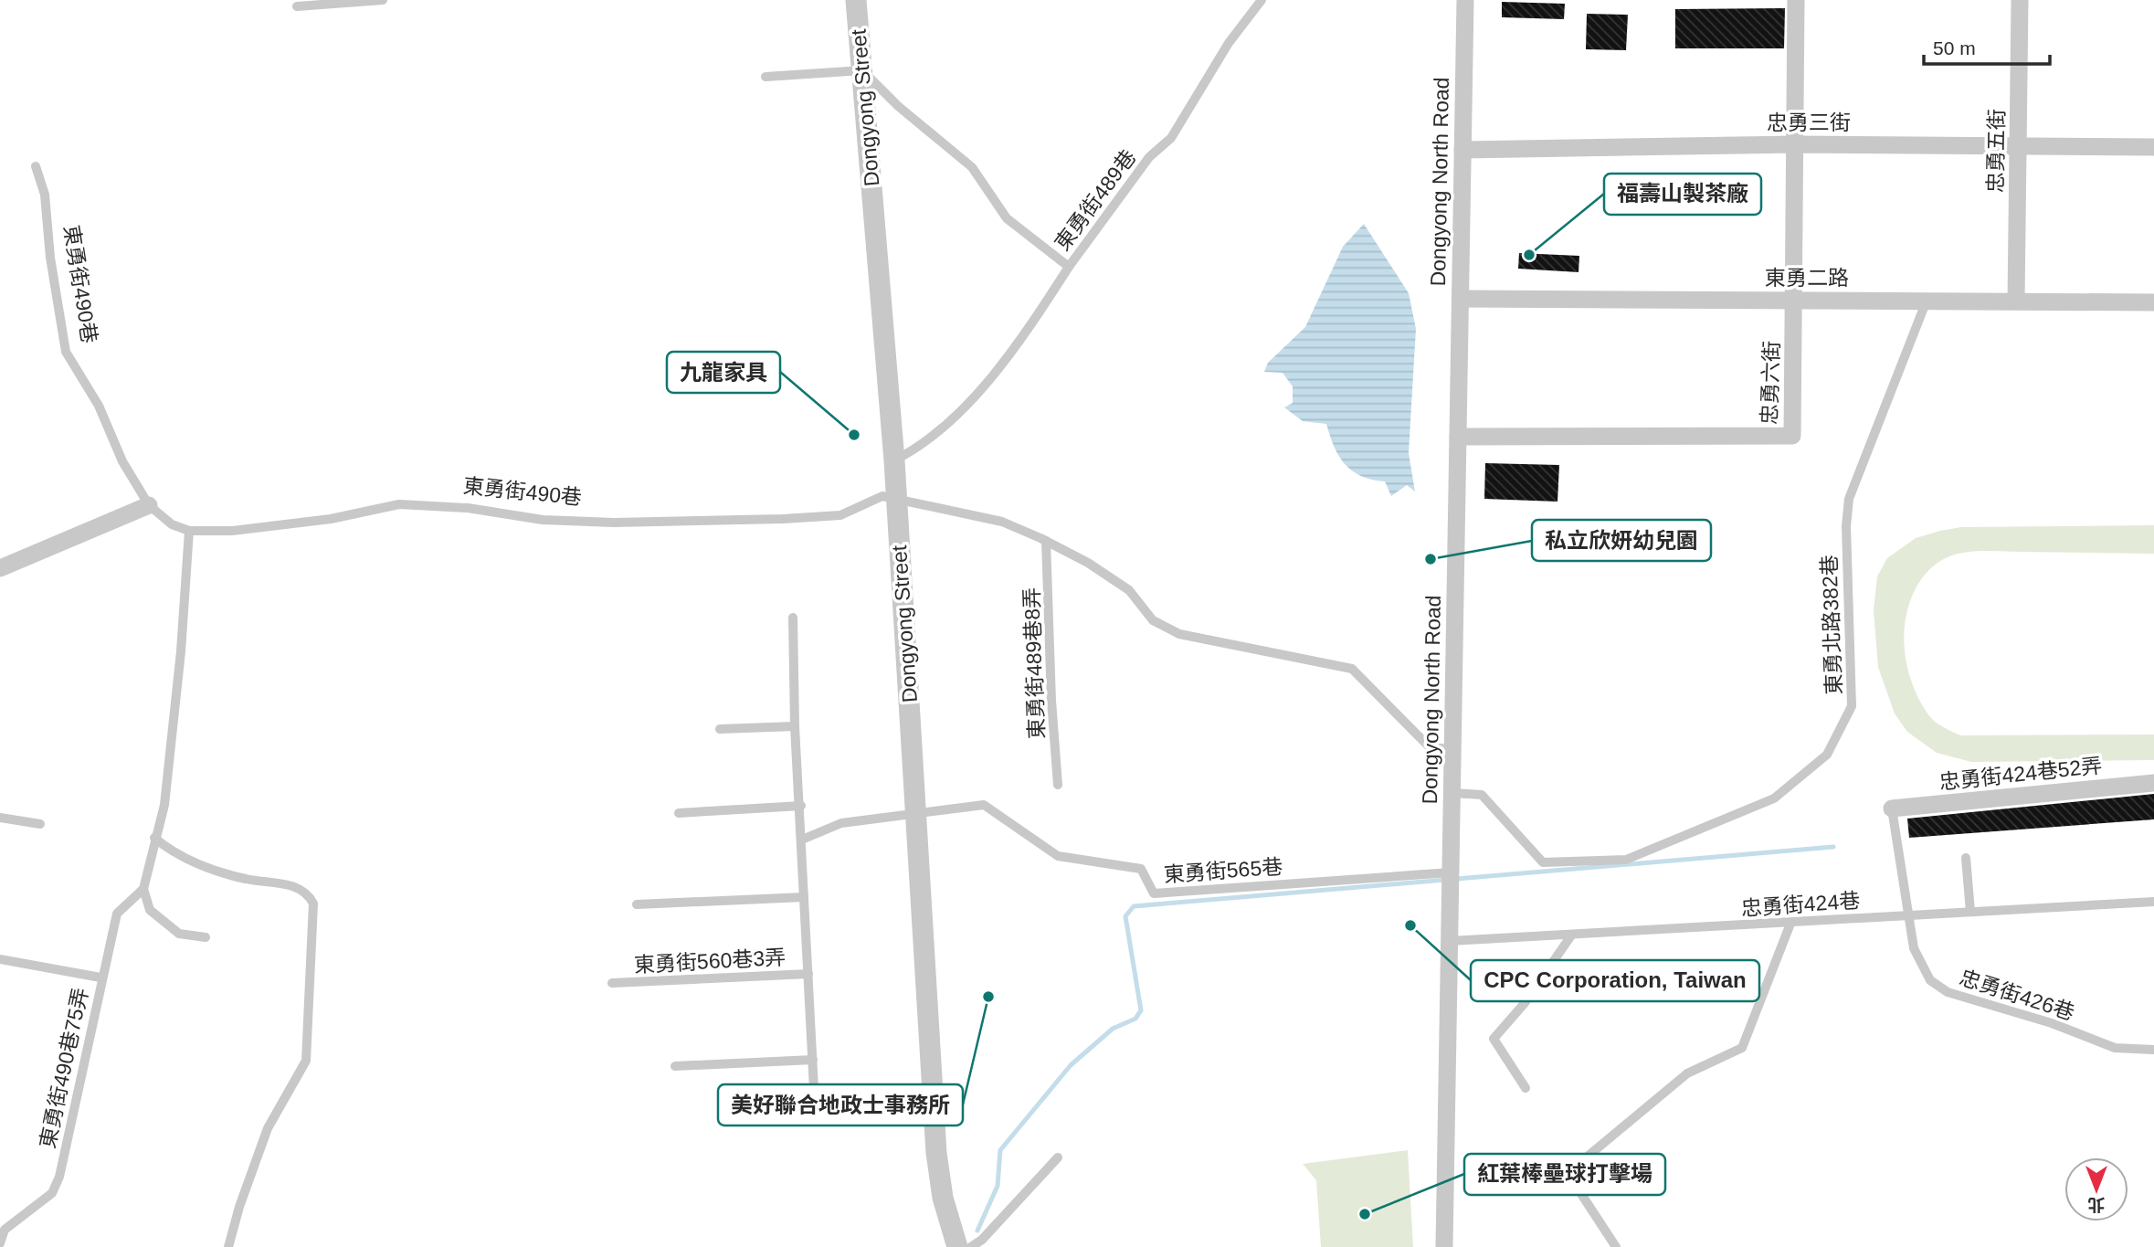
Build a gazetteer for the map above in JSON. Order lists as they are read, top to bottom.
{
  "streets": {
    "street": [
      "Dongyong Street",
      "忠勇三街",
      "忠勇五街",
      "Dongyong North Road",
      "東勇二路",
      "忠勇六街",
      "忠勇街424巷52弄"
    ],
    "lane": [
      "東勇街489巷",
      "東勇街490巷",
      "東勇北路382巷",
      "東勇街489巷8弄",
      "東勇街565巷",
      "忠勇街424巷",
      "東勇街560巷3弄",
      "忠勇街426巷",
      "東勇街490巷75弄"
    ]
  },
  "crossings": [
    ["Dongyong Street", "東勇街489巷"],
    ["Dongyong Street", "東勇街490巷"],
    ["Dongyong Street", "東勇街565巷"],
    ["忠勇三街", "忠勇五街"],
    ["忠勇三街", "Dongyong North Road"],
    ["忠勇三街", "忠勇六街"],
    ["忠勇五街", "東勇二路"],
    ["Dongyong North Road", "東勇二路"],
    ["Dongyong North Road", "忠勇六街"],
    ["Dongyong North Road", "東勇北路382巷"],
    ["Dongyong North Road", "東勇街565巷"],
    ["Dongyong North Road", "忠勇街424巷"],
    ["東勇二路", "忠勇六街"],
    ["東勇二路", "東勇北路382巷"],
    ["忠勇街424巷52弄", "忠勇街426巷"],
    ["忠勇街424巷", "忠勇街426巷"]
  ],
  "places": [
    "福壽山製茶廠",
    "九龍家具",
    "私立欣妍幼兒園",
    "CPC Corporation, Taiwan",
    "美好聯合地政士事務所",
    "紅葉棒壘球打擊場"
  ],
  "scale_bar": "50 m",
  "north": "bottom"
}
